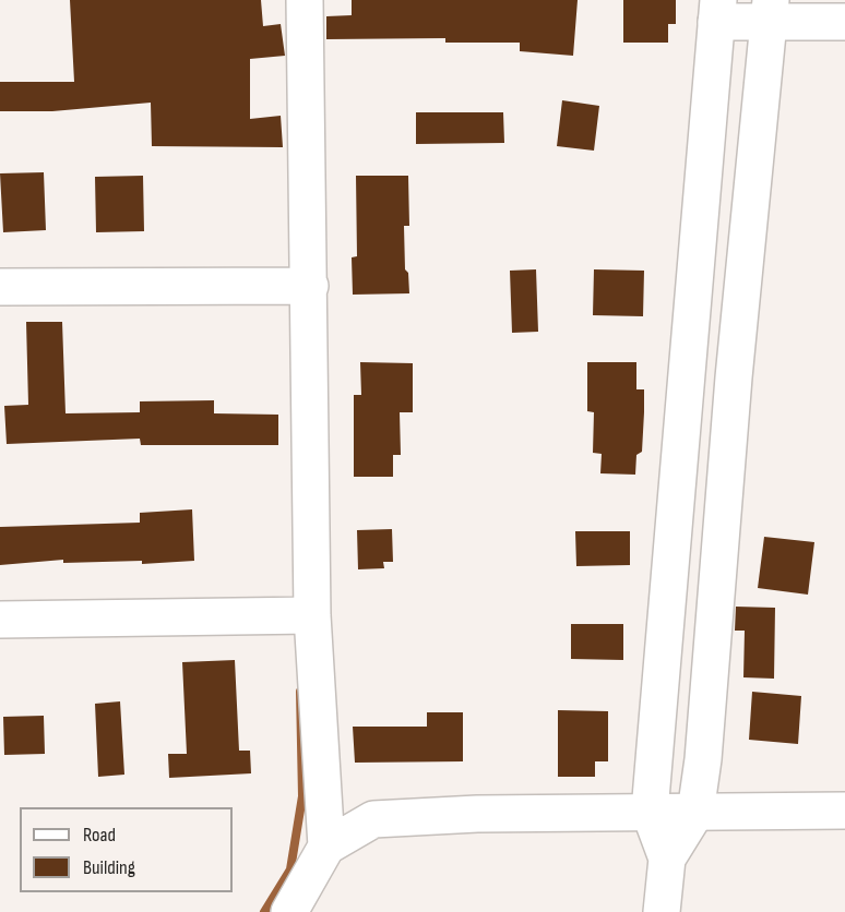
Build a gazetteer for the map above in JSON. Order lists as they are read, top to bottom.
{
  "legend": ["Road", "Building"]
}
